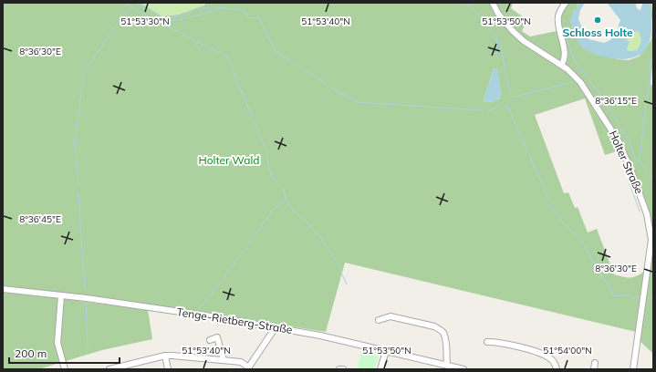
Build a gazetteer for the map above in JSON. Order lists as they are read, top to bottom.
{
  "streets": {
    "street": ["Holter Straße", "Tenge-Rietberg-Straße"]
  },
  "parks": ["Holter Wald"],
  "places": ["Schloss Holte"],
  "scale_bar": "200 m",
  "coordinates": [
    "51°53'40\"N",
    "51°53'50\"N",
    "51°53'30\"N",
    "8°36'30\"E",
    "8°36'15\"E",
    "8°36'45\"E",
    "51°54'00\"N"
  ]
}
